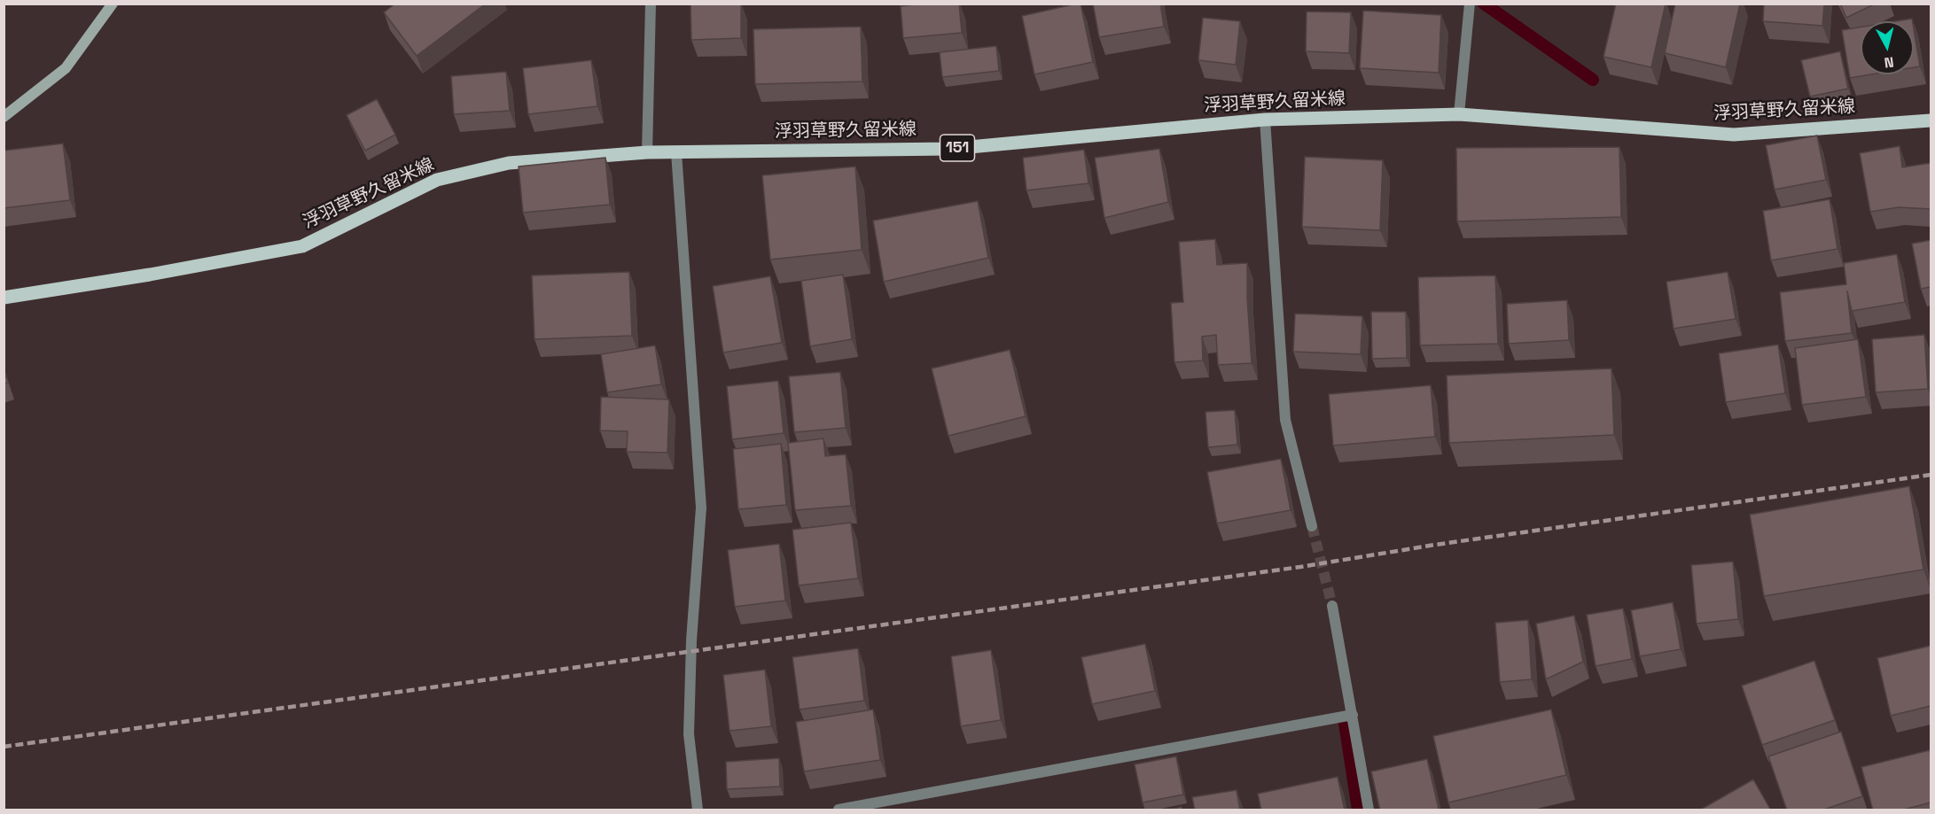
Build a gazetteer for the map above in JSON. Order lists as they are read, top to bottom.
{
  "streets": {
    "main road": ["浮羽草野久留米線", "151"]
  },
  "north": "bottom"
}
